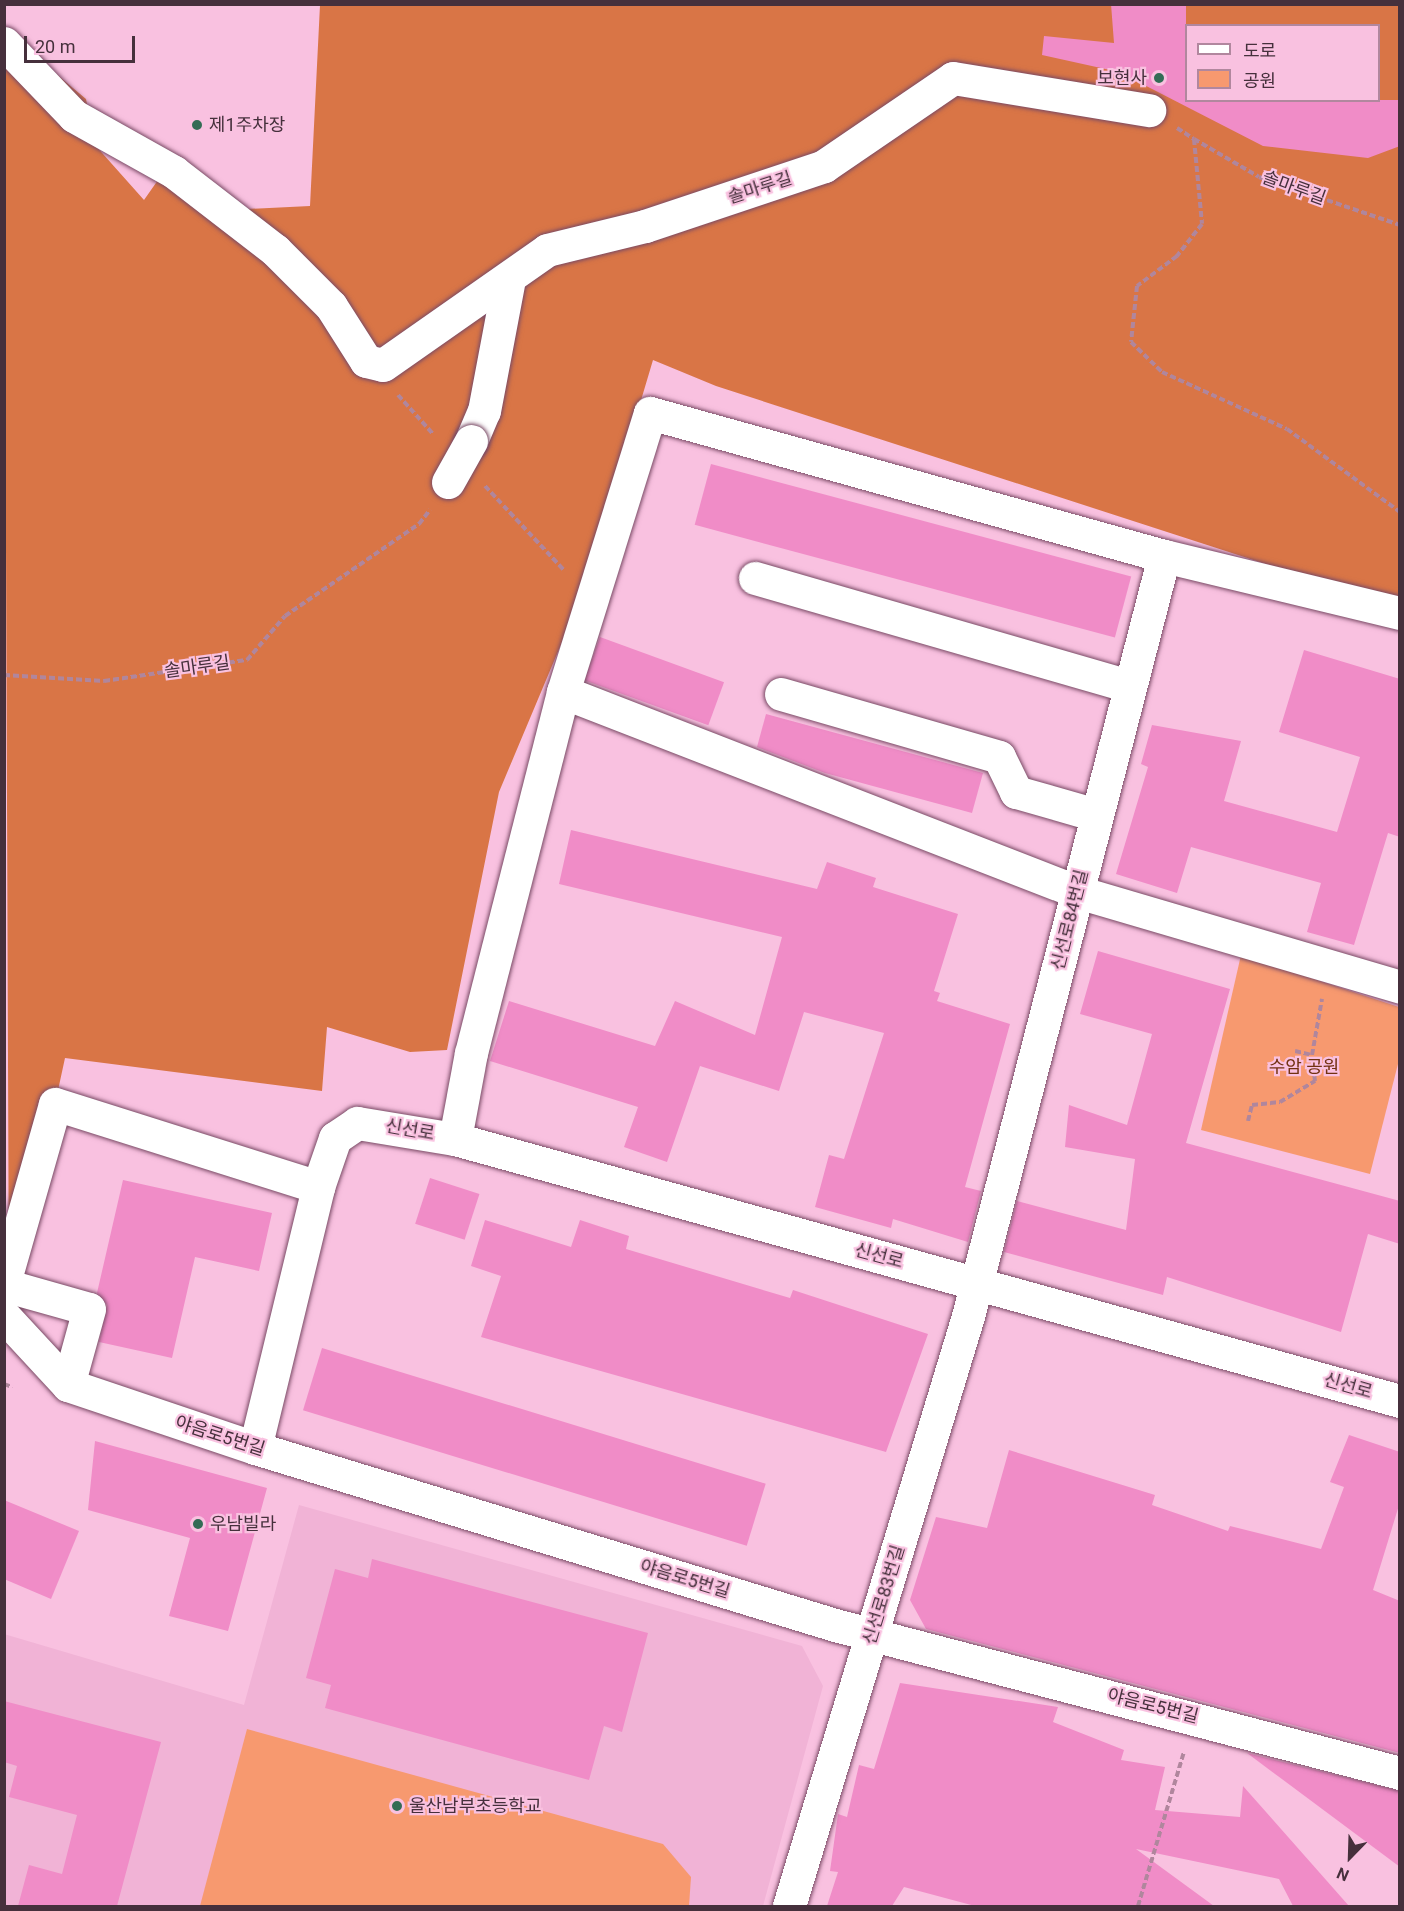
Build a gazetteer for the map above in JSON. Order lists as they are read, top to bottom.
{
  "streets": {
    "street": [
      "솔마루길",
      "신선로84번길",
      "신선로",
      "야음로5번길",
      "신선로83번길"
    ]
  },
  "crossings": [
    ["신선로84번길", "신선로"],
    ["신선로84번길", "신선로83번길"],
    ["신선로", "신선로83번길"],
    ["야음로5번길", "신선로83번길"]
  ],
  "parks": ["수암 공원"],
  "places": [
    "보현사",
    "제1주차장",
    "우남빌라",
    "울산남부초등학교"
  ],
  "legend": ["도로", "공원"],
  "scale_bar": "20 m",
  "north": "bottom left"
}
